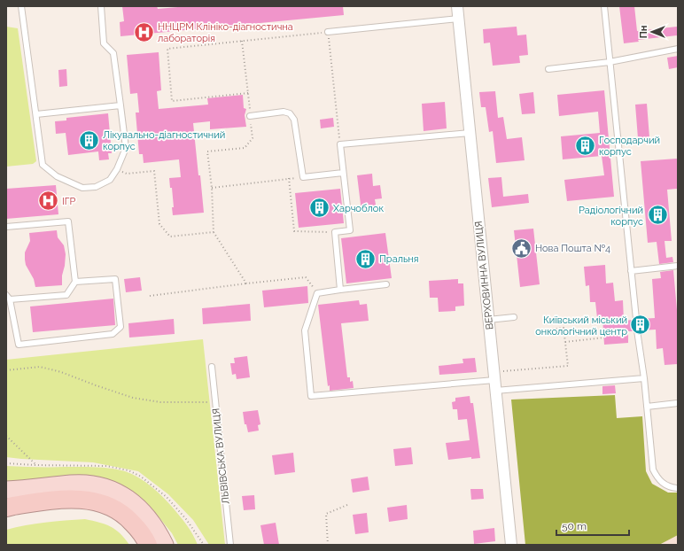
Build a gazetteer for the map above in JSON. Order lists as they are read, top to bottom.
{
  "streets": {
    "street": ["ВЕРХОВИННА ВУЛИЦЯ"],
    "lane": ["ЛЬВІВСЬКА ВУЛИЦЯ"]
  },
  "places": {
    "hospital": ["ННЦРМ Клініко-діагностична лабораторія", "ІГР"],
    "building": [
      "Лікувально-діагностичний корпус",
      "Господарчий корпус",
      "Харчоблок",
      "Радіологічний корпус",
      "Пральня",
      "Київський міський онкологічний центр"
    ],
    "public building": ["Нова Пошта №4"]
  },
  "scale_bar": "50 m",
  "north": "left"
}
